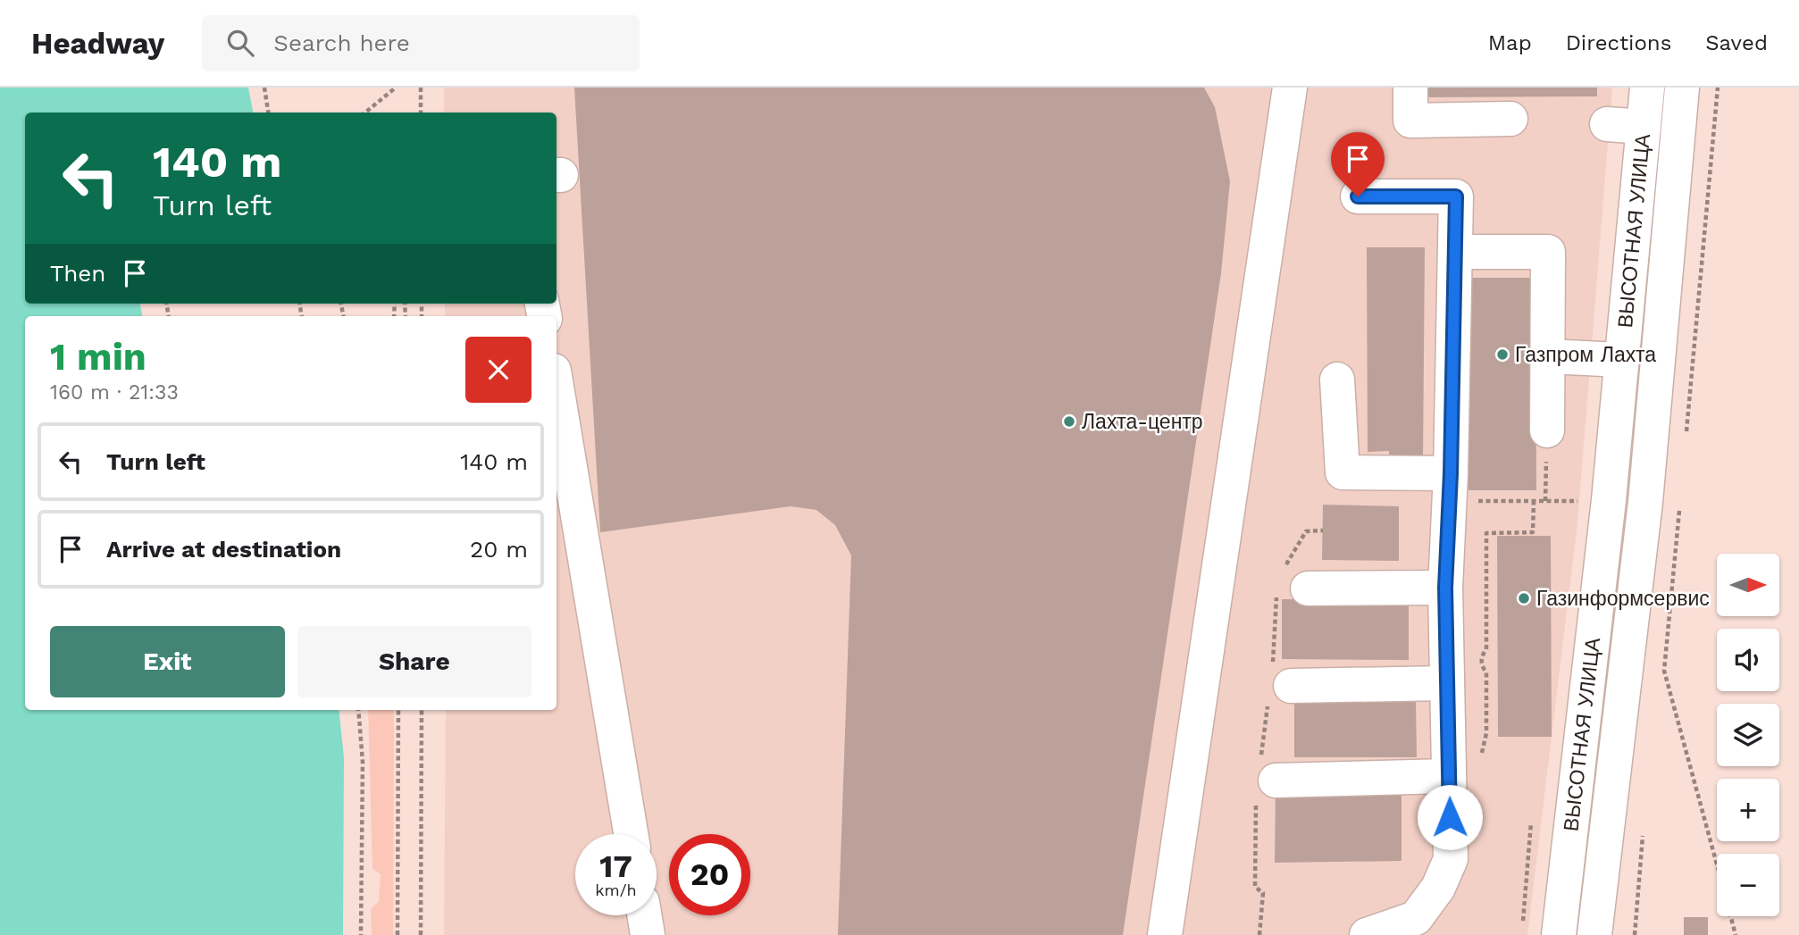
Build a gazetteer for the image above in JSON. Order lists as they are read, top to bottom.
{
  "streets": {
    "street": ["ВЫСОТНАЯ УЛИЦА"]
  },
  "places": ["Газпром Лахта", "Лахта-центр", "Газинформсервис"],
  "north": "right",
  "page": {
    "header": "Headway",
    "search": "Search here",
    "nav": ["Map", "Directions", "Saved"],
    "turn": ["140 m", "Turn left"],
    "then": "Then",
    "heading": ["1 min", "160 m · 21:33"],
    "list": [
      {
        "name": "Turn left",
        "value": "140 m"
      },
      {
        "name": "Arrive at destination",
        "value": "20 m"
      }
    ],
    "map_buttons": ["+", "−"],
    "buttons": ["Exit", "Share"],
    "speed": "17 km/h",
    "limit": "20"
  }
}
